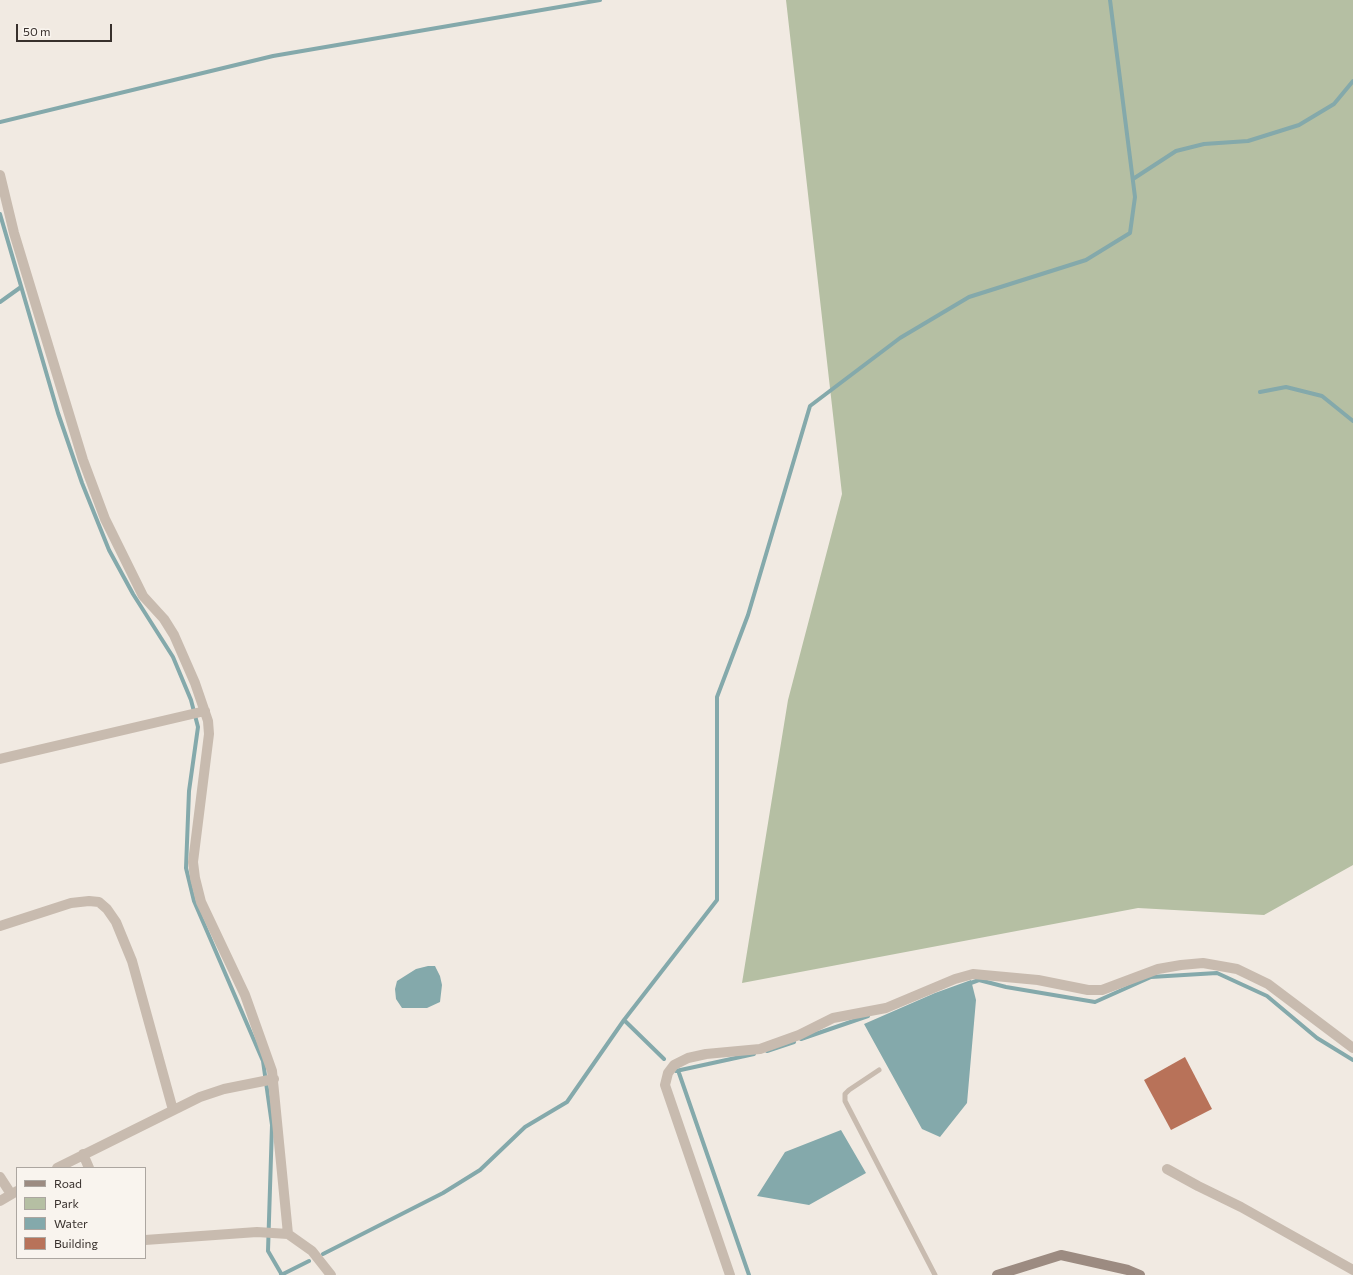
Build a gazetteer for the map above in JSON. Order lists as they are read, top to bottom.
{
  "legend": [
    "Road",
    "Park",
    "Water",
    "Building"
  ],
  "scale_bar": "50 m"
}
